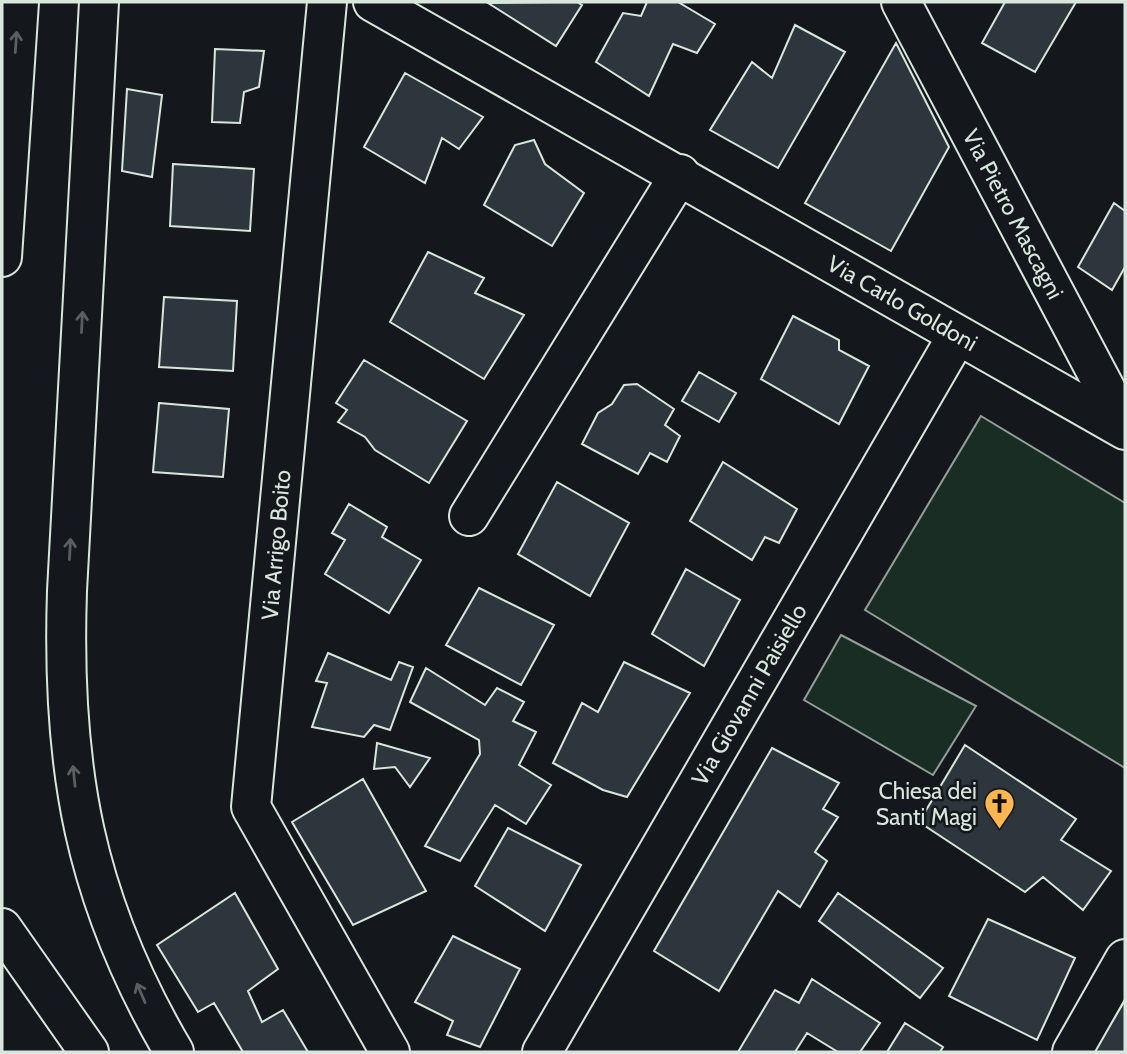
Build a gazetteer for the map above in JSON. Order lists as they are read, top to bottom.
{
  "streets": {
    "main road": [
      "Via Pietro Mascagni",
      "Via Carlo Goldoni",
      "Via Arrigo Boito",
      "Via Giovanni Paisiello"
    ]
  },
  "crossings": [
    ["Via Pietro Mascagni", "Via Carlo Goldoni"],
    ["Via Carlo Goldoni", "Via Giovanni Paisiello"]
  ],
  "places": {
    "church": ["Chiesa dei Santi Magi"]
  }
}
